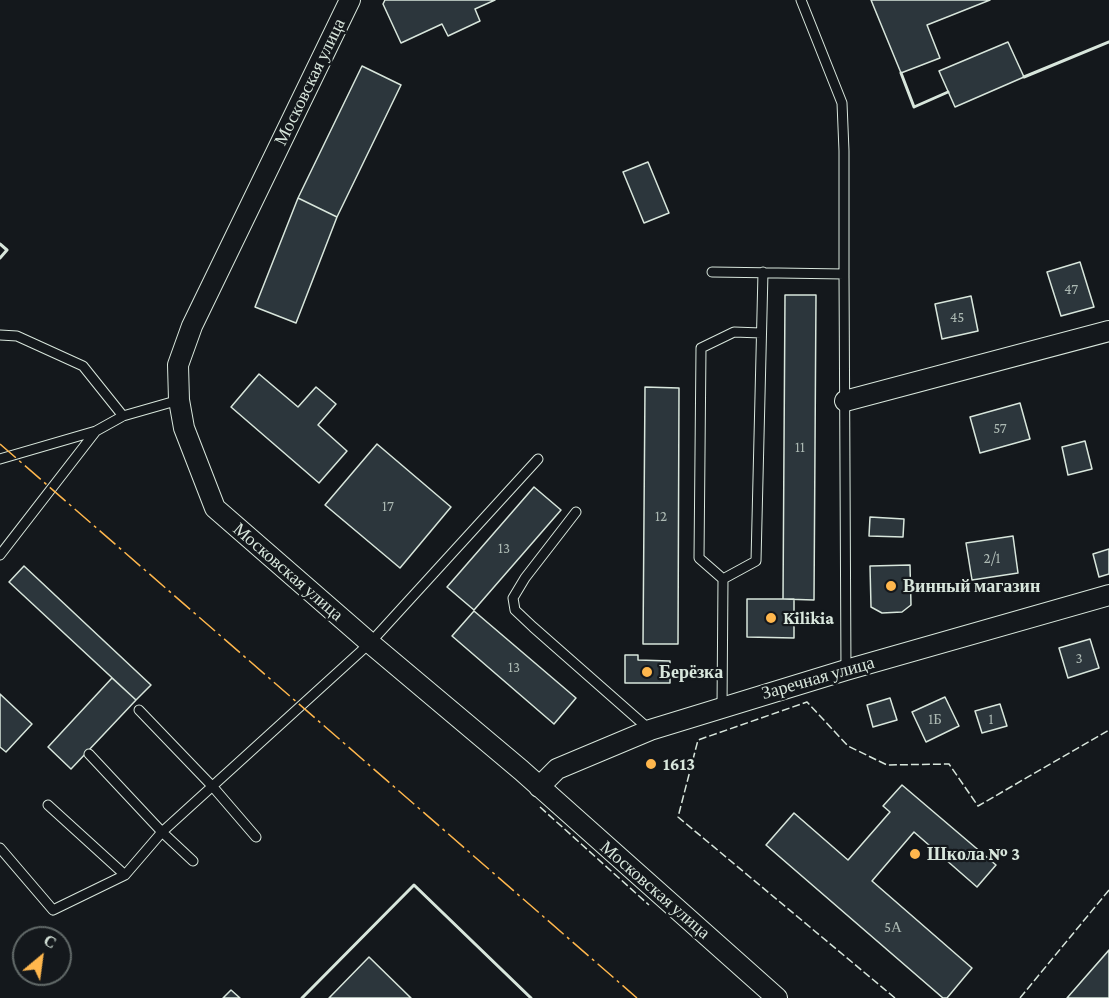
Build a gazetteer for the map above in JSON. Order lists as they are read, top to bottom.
{
  "streets": {
    "street": ["Московская улица", "Заречная улица"]
  },
  "crossings": [
    ["Московская улица", "Заречная улица"]
  ],
  "places": [
    "Винный магазин",
    "Kilikia",
    "Берёзка",
    "1613",
    "Школа № 3"
  ],
  "house_numbers": [
    "47",
    "45",
    "57",
    "11",
    "17",
    "12",
    "13",
    "2/1",
    "3",
    "13",
    "1Б",
    "1",
    "5А"
  ],
  "north": "top right"
}
